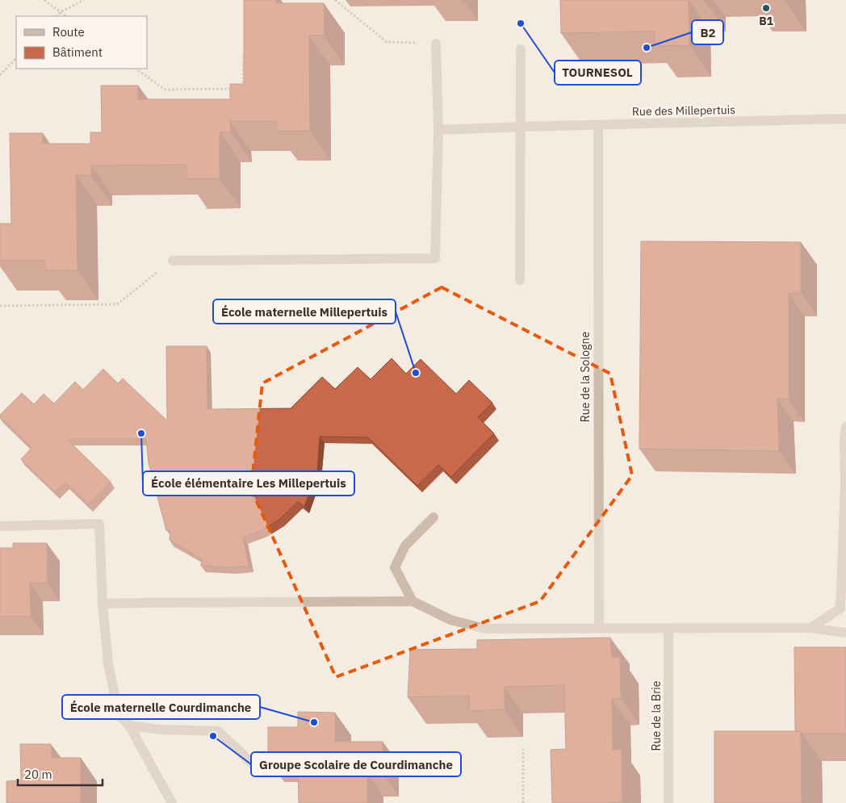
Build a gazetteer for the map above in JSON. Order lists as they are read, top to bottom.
{
  "streets": {
    "street": ["Rue des Millepertuis", "Rue de la Sologne", "Rue de la Brie"]
  },
  "crossings": [
    ["Rue des Millepertuis", "Rue de la Sologne"]
  ],
  "places": [
    "B1",
    "TOURNESOL",
    "B2",
    "École maternelle Millepertuis",
    "École élémentaire Les Millepertuis",
    "École maternelle Courdimanche",
    "Groupe Scolaire de Courdimanche"
  ],
  "legend": ["Route", "Bâtiment"],
  "scale_bar": "20 m"
}
